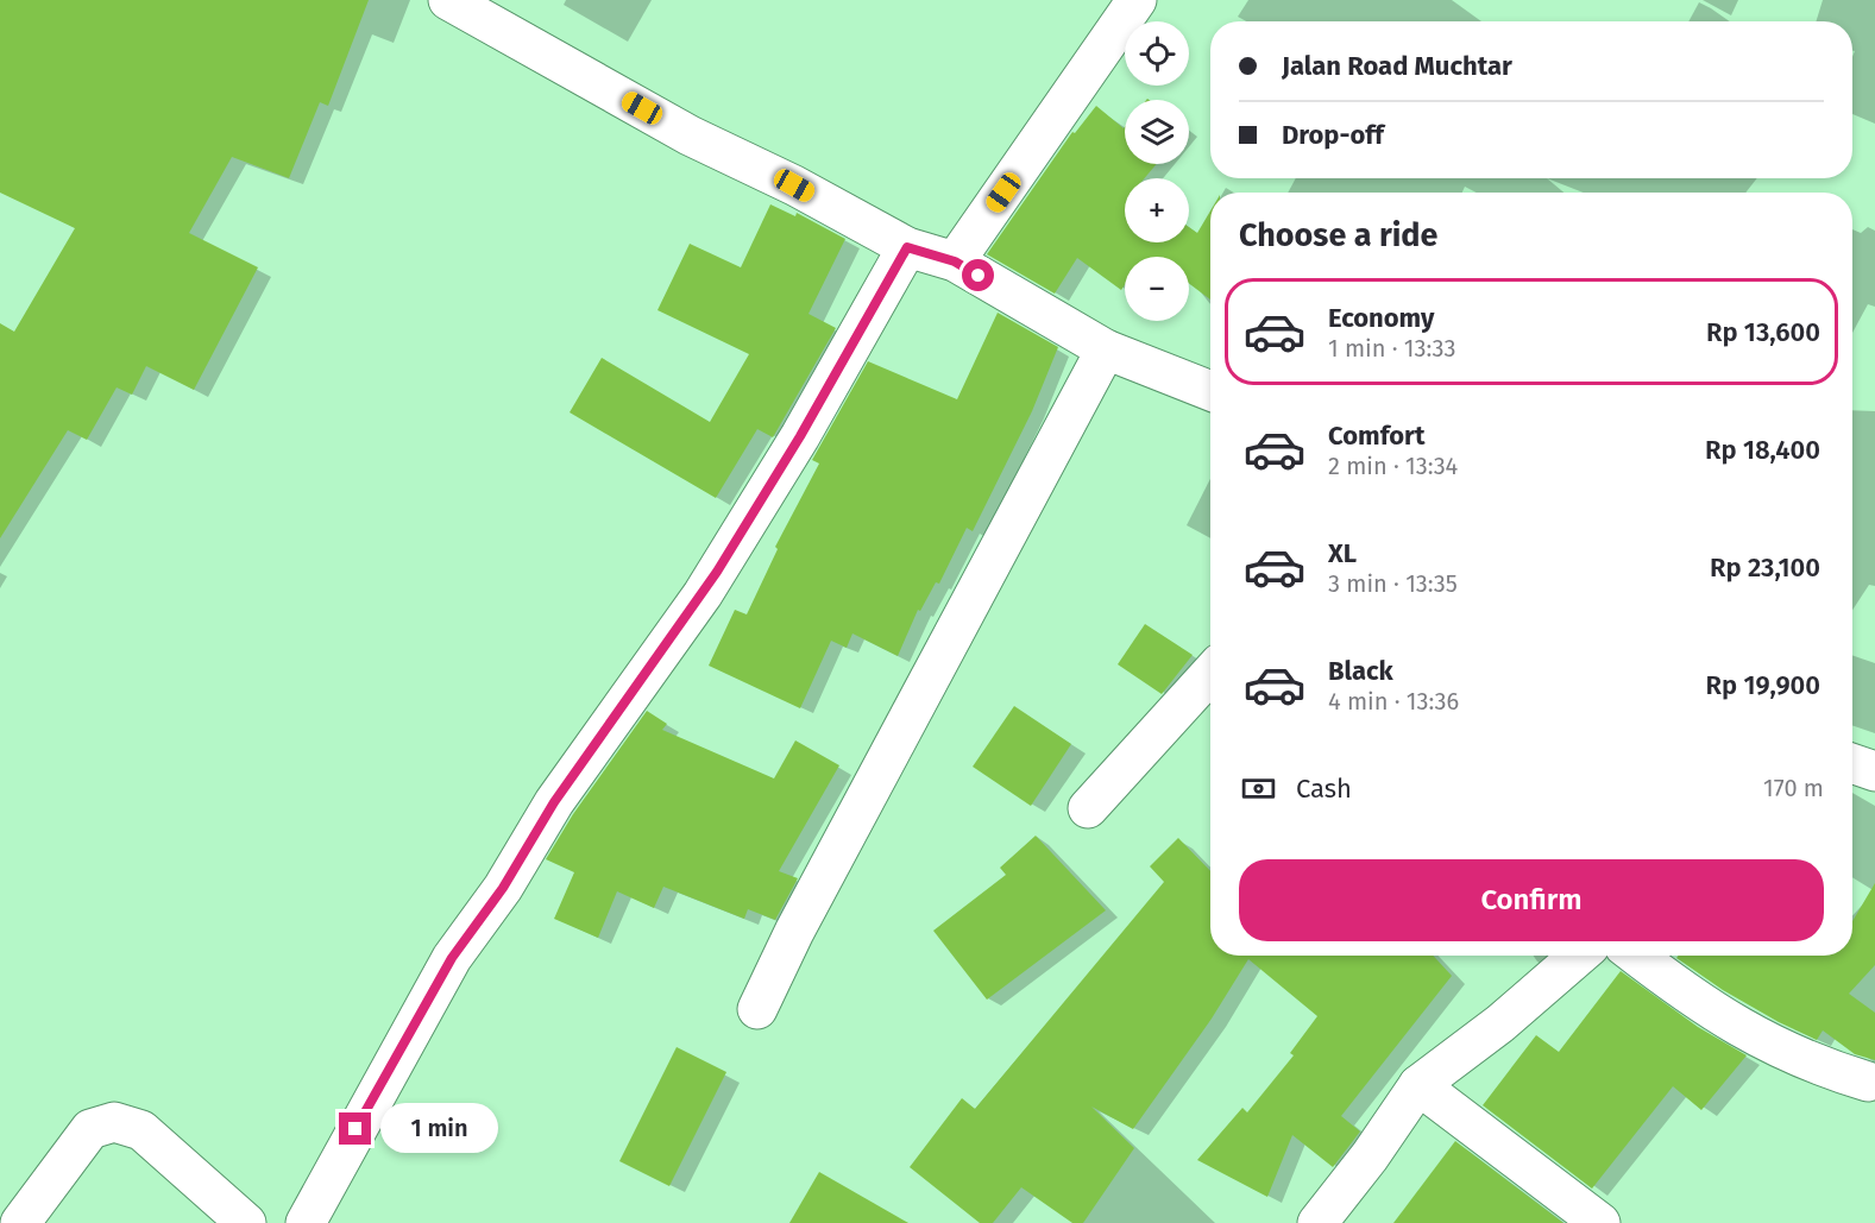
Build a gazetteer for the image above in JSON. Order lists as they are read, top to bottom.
{
  "page": {
    "map_buttons": ["+", "−"],
    "banner": ["Jalan Road Muchtar", "Drop-off"],
    "heading": "Choose a ride",
    "list": [
      {
        "name": "Economy",
        "note": "1 min · 13:33",
        "value": "Rp 13,600"
      },
      {
        "name": "Comfort",
        "note": "2 min · 13:34",
        "value": "Rp 18,400"
      },
      {
        "name": "XL",
        "note": "3 min · 13:35",
        "value": "Rp 23,100"
      },
      {
        "name": "Black",
        "note": "4 min · 13:36",
        "value": "Rp 19,900"
      }
    ],
    "pay": ["Cash", "170 m"],
    "buttons": "Confirm",
    "bubble": "1 min"
  }
}
